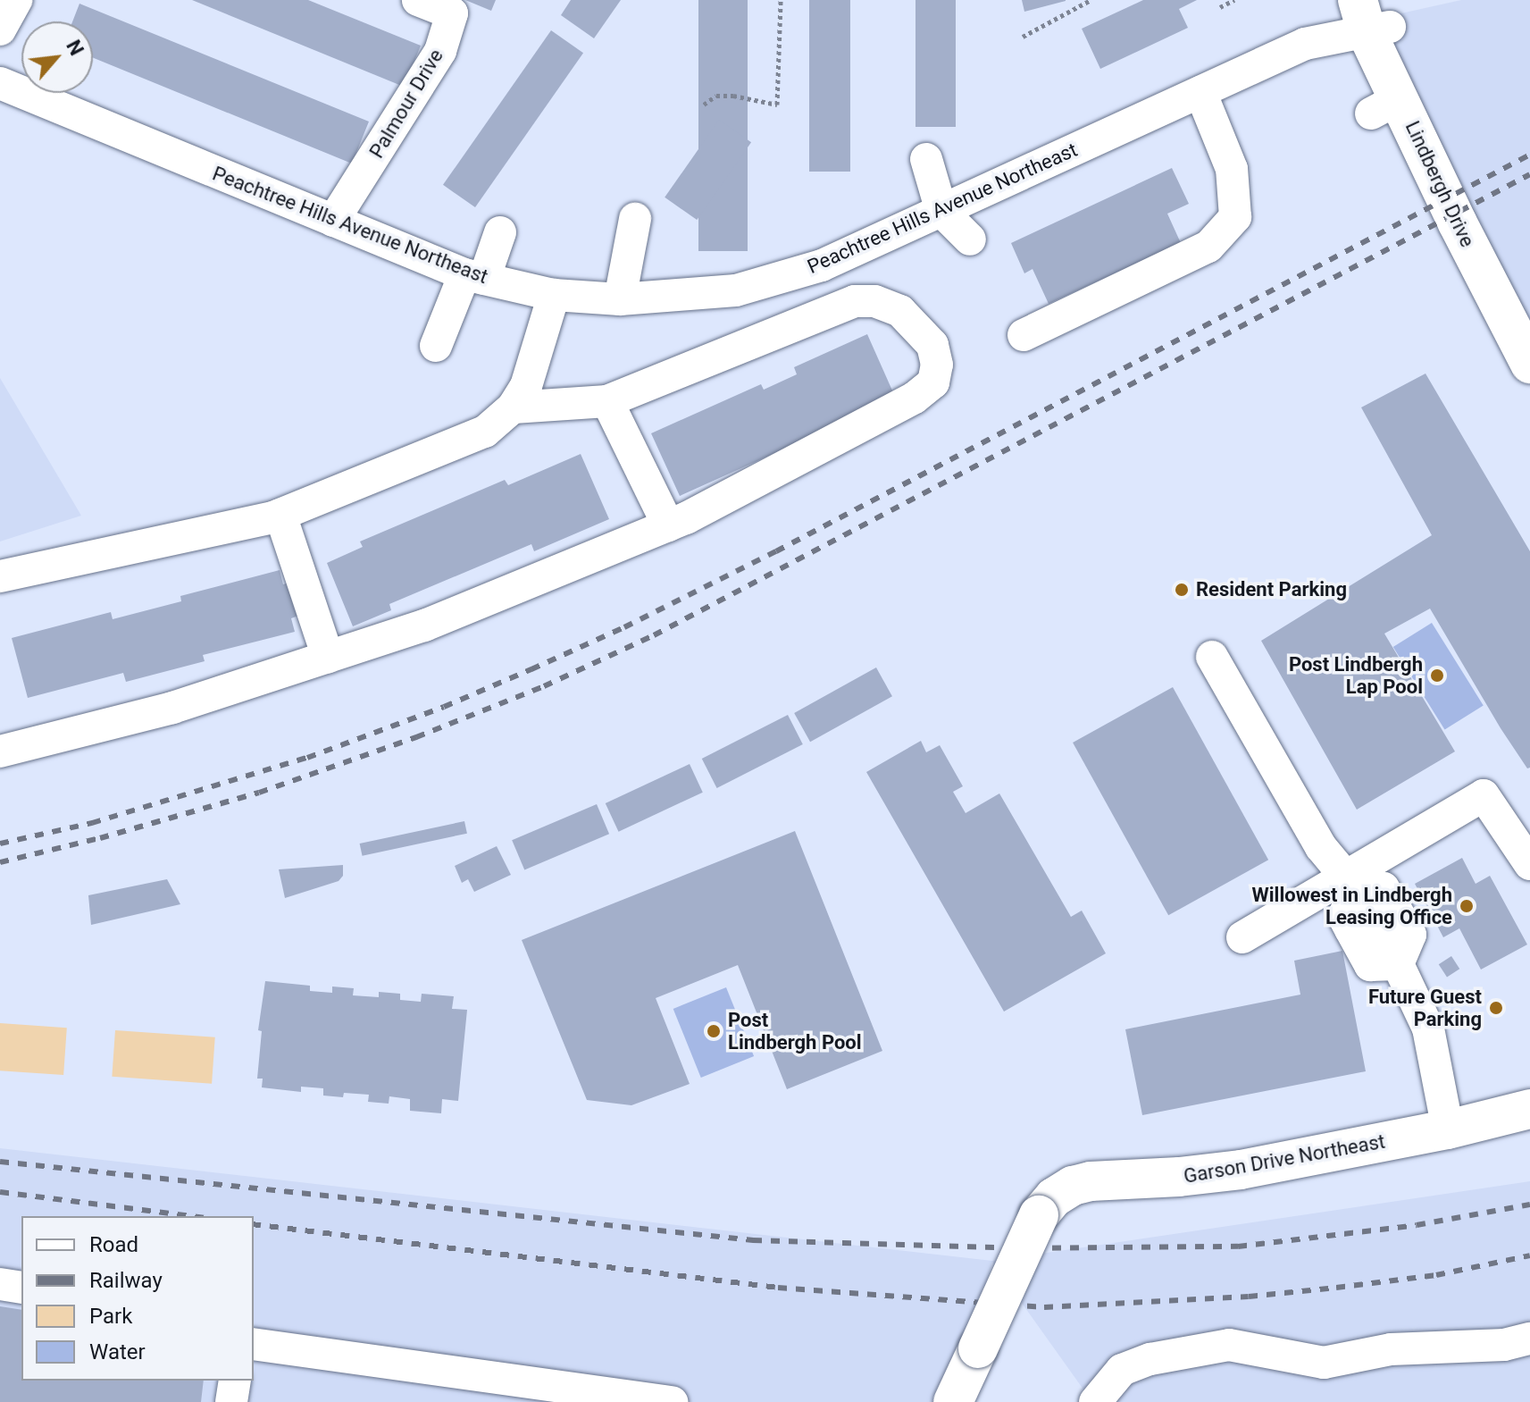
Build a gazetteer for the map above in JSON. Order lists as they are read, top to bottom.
{
  "streets": {
    "main road": ["Lindbergh Drive", "Garson Drive Northeast"],
    "street": ["Palmour Drive", "Peachtree Hills Avenue Northeast"]
  },
  "crossings": [
    ["Palmour Drive", "Peachtree Hills Avenue Northeast"],
    ["Lindbergh Drive", "Peachtree Hills Avenue Northeast"]
  ],
  "places": [
    "Resident Parking",
    "Post Lindbergh Lap Pool",
    "Willowest in Lindbergh Leasing Office",
    "Future Guest Parking",
    "Post Lindbergh Pool"
  ],
  "legend": [
    "Road",
    "Railway",
    "Park",
    "Water"
  ],
  "north": "top right"
}
